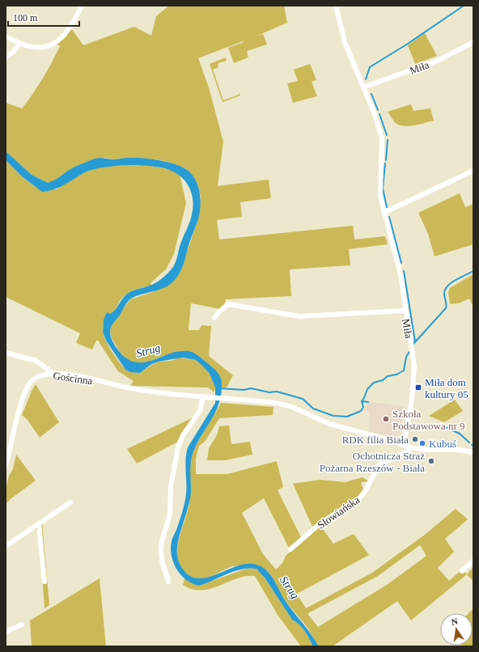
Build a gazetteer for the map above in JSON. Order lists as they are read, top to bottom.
{
  "streets": {
    "street": ["Miła", "Gościnna", "Słowiańska"]
  },
  "crossings": [
    ["Miła", "Gościnna"],
    ["Gościnna", "Słowiańska"]
  ],
  "water": ["Strug"],
  "places": {
    "transit": ["Miła dom kultury 05"],
    "other": [
      "Szkoła Podstawowa nr 9",
      "RDK filia Biała",
      "Kubuś",
      "Ochotnicza Straż Pożarna Rzeszów - Biała"
    ]
  },
  "scale_bar": "100 m",
  "north": "top"
}
